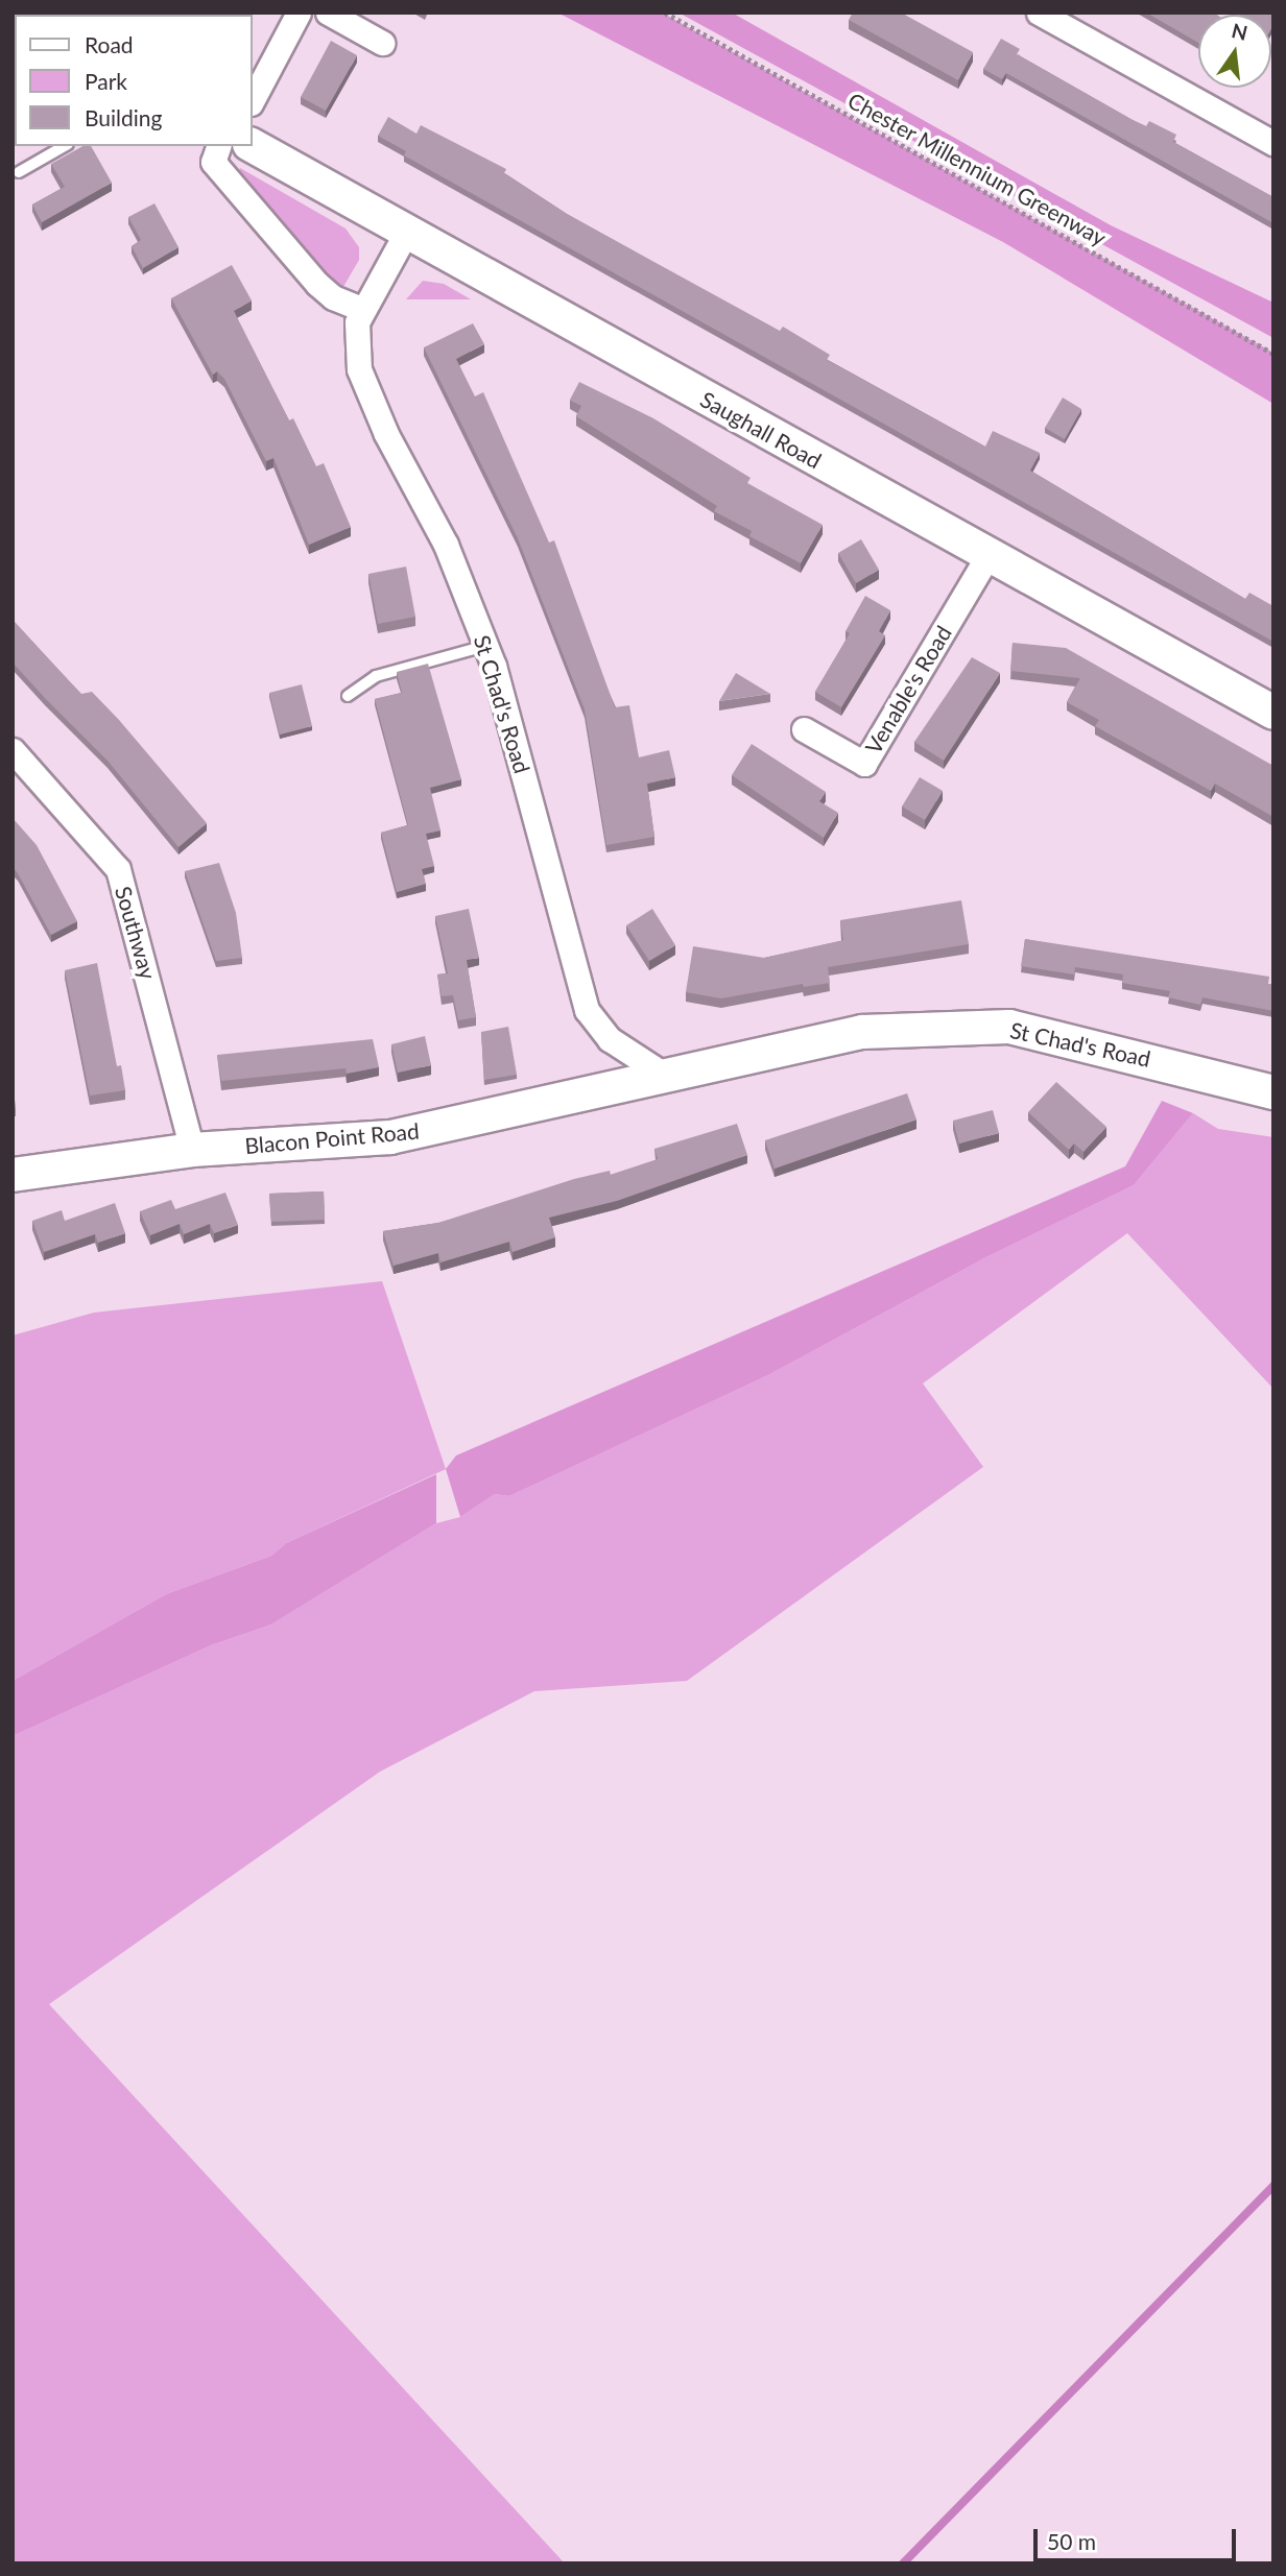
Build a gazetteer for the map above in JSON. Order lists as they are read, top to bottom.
{
  "streets": {
    "street": [
      "Saughall Road",
      "Venable's Road",
      "St Chad's Road",
      "Southway",
      "Blacon Point Road"
    ],
    "path": ["Chester Millennium Greenway"]
  },
  "crossings": [
    ["Saughall Road", "Venable's Road"],
    ["Saughall Road", "St Chad's Road"],
    ["St Chad's Road", "Blacon Point Road"],
    ["Southway", "Blacon Point Road"]
  ],
  "legend": ["Road", "Park", "Building"],
  "scale_bar": "50 m",
  "north": "top"
}
